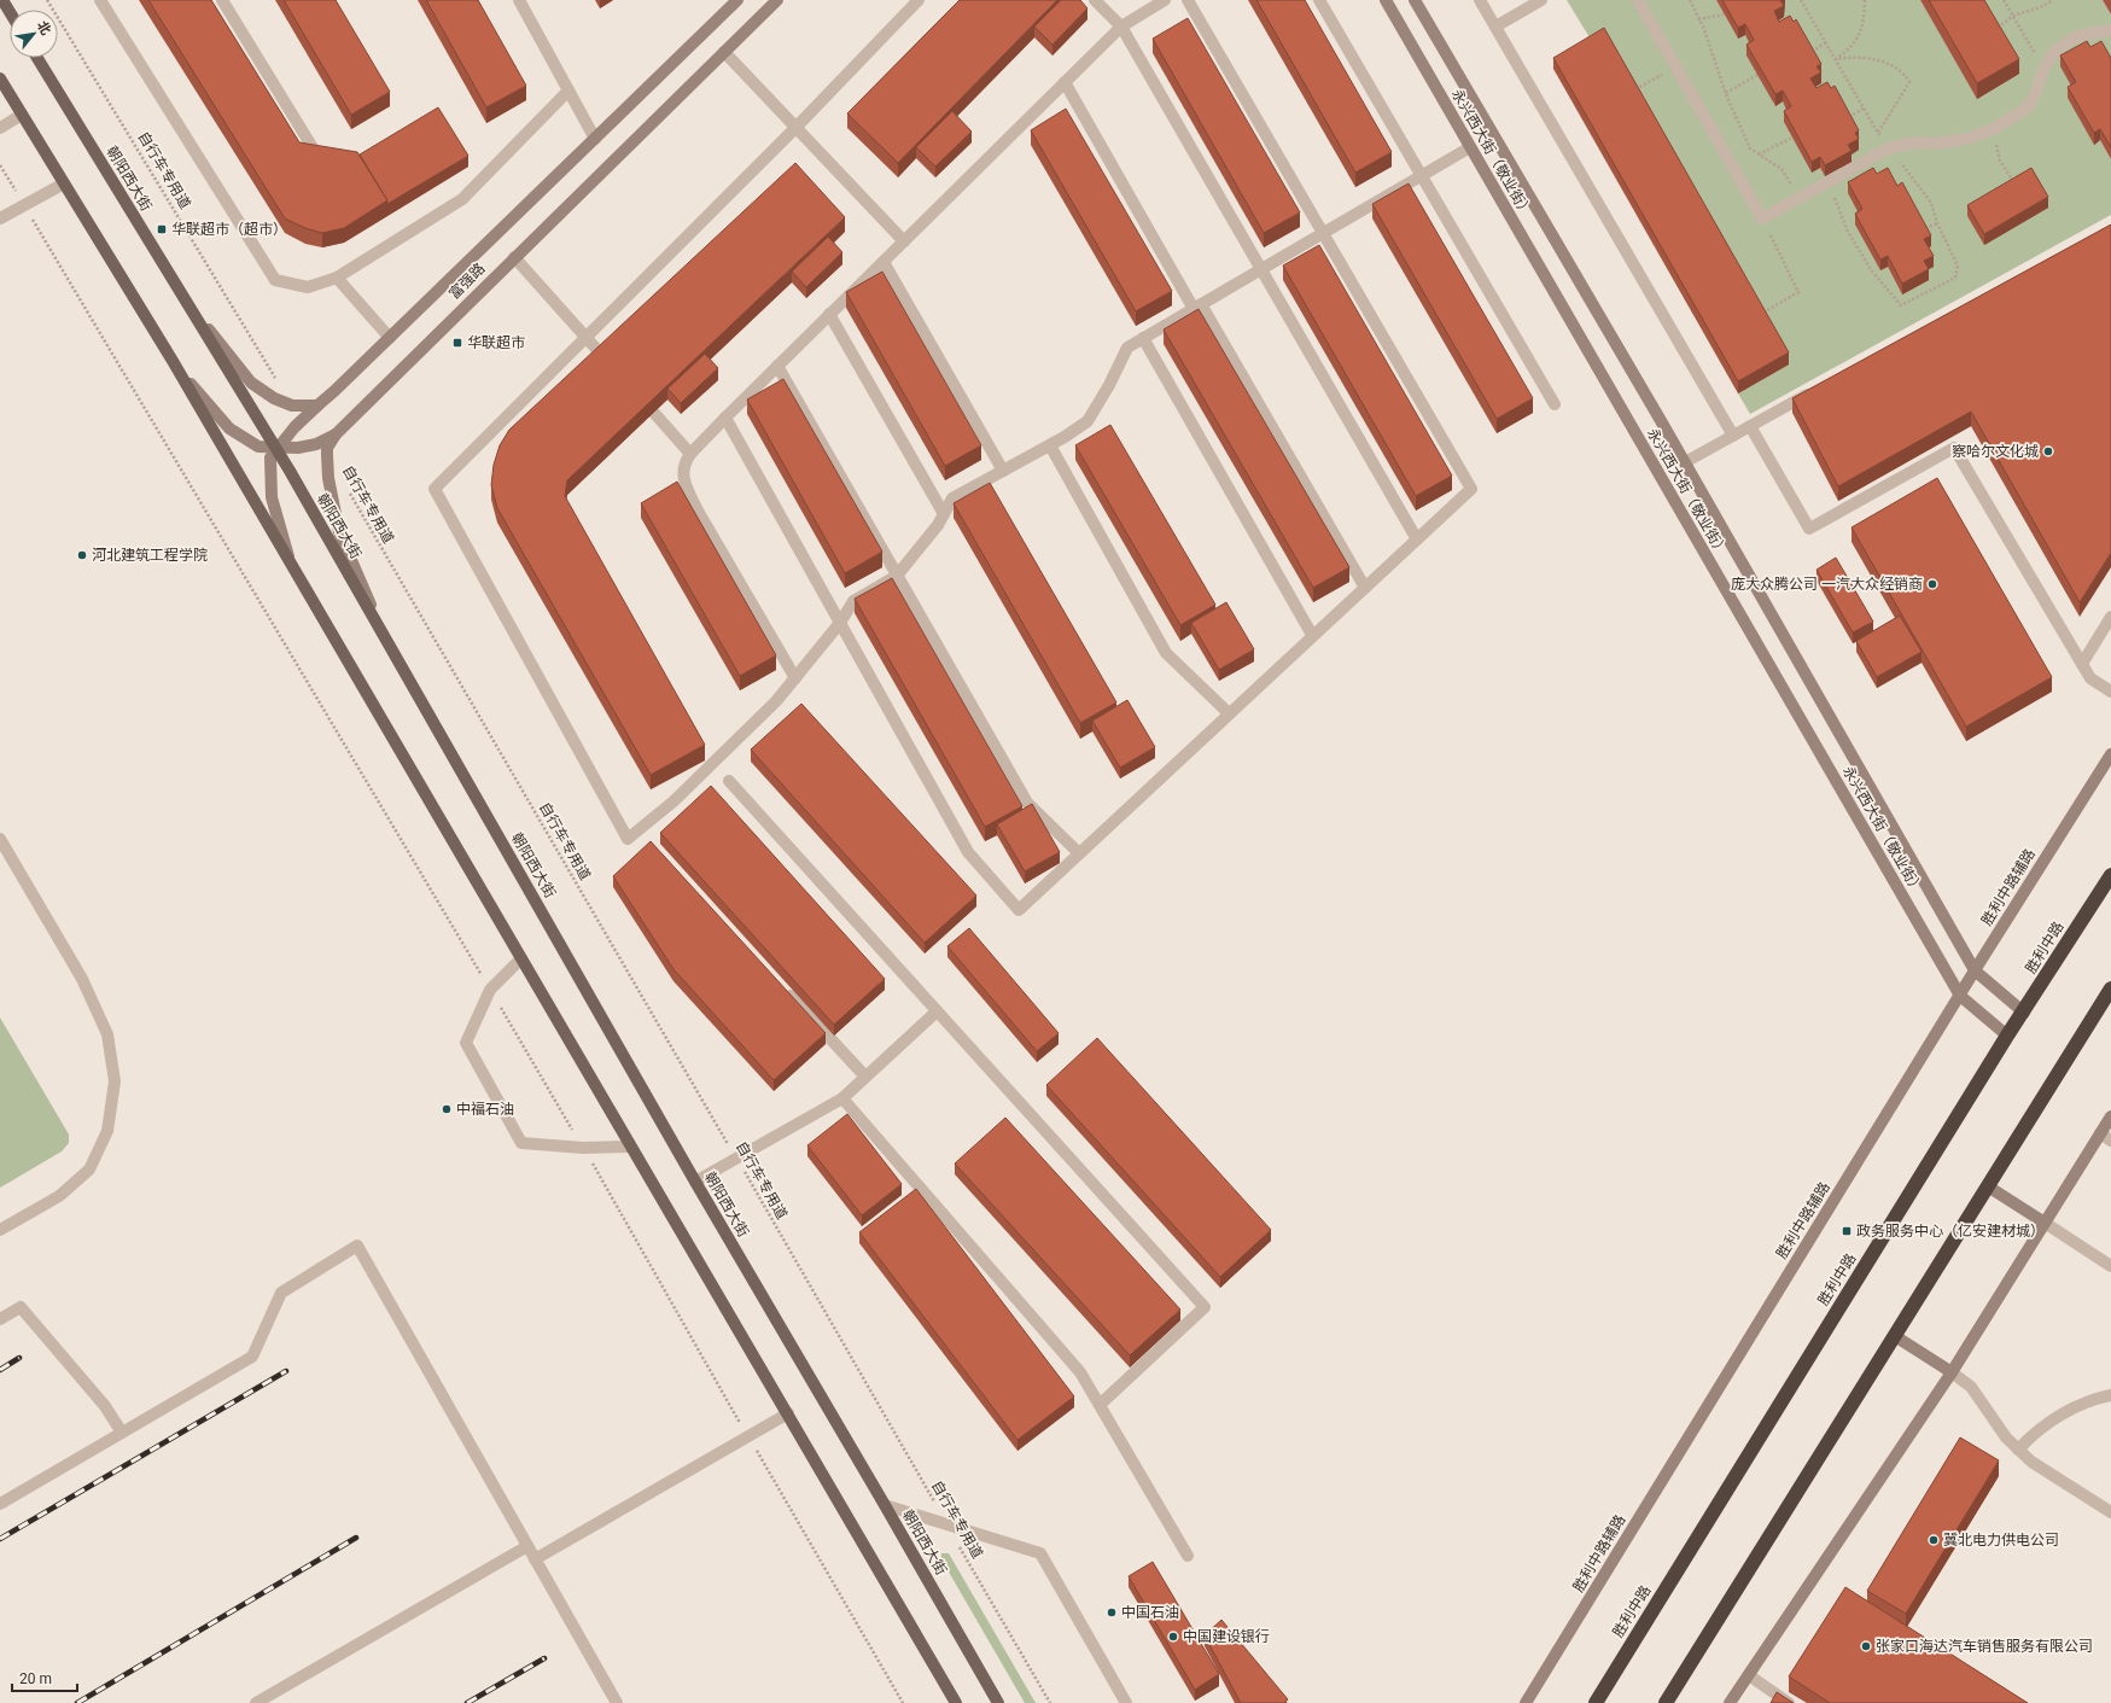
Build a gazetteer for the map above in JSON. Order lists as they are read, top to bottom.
{
  "streets": {
    "highway": ["胜利中路"],
    "main road": [
      "永兴西大街（敬业街）",
      "朝阳西大街",
      "富强路",
      "胜利中路辅路"
    ],
    "path": ["自行车专用道"]
  },
  "crossings": [
    ["永兴西大街（敬业街）", "胜利中路辅路"],
    ["永兴西大街（敬业街）", "胜利中路"],
    ["朝阳西大街", "富强路"]
  ],
  "places": {
    "transit": ["华联超市（超市）", "华联超市", "政务服务中心（亿安建材城）"],
    "other": [
      "察哈尔文化城",
      "河北建筑工程学院",
      "庞大众腾公司 一汽大众经销商",
      "中福石油",
      "冀北电力供电公司",
      "中国石油",
      "中国建设银行",
      "张家口海达汽车销售服务有限公司"
    ]
  },
  "scale_bar": "20 m",
  "north": "top right"
}
